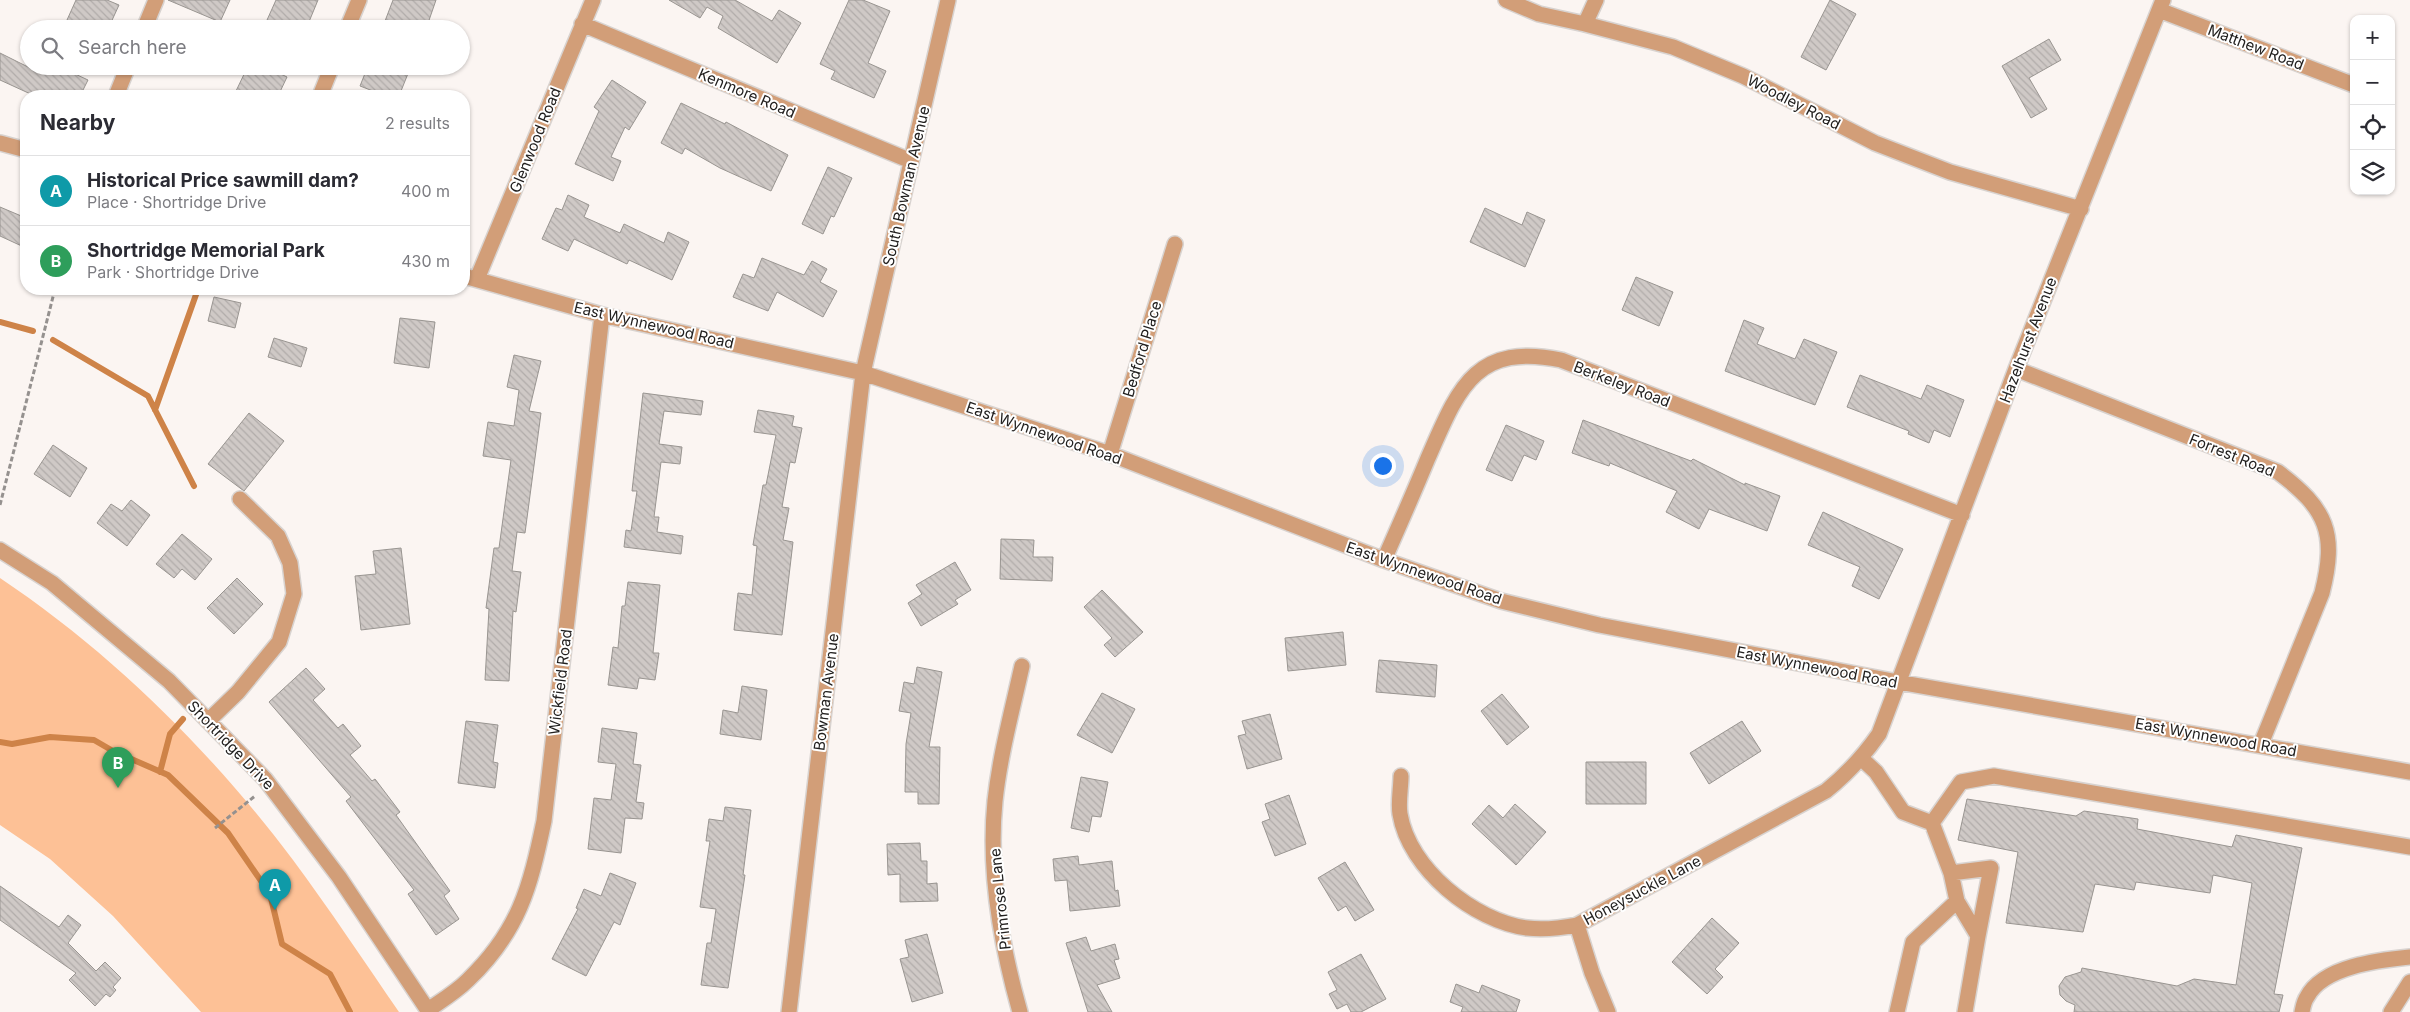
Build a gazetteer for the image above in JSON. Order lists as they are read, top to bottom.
{
  "streets": {
    "street": [
      "Matthew Road",
      "Kenmore Road",
      "Woodley Road",
      "Glenwood Road",
      "South Bowman Avenue",
      "East Wynnewood Road",
      "Hazelhurst Avenue",
      "Bedford Place",
      "Berkeley Road",
      "Forrest Road",
      "Wickfield Road",
      "Bowman Avenue",
      "Shortridge Drive",
      "Honeysuckle Lane",
      "Primrose Lane"
    ]
  },
  "crossings": [
    ["Matthew Road", "Hazelhurst Avenue"],
    ["Kenmore Road", "Glenwood Road"],
    ["Kenmore Road", "South Bowman Avenue"],
    ["Woodley Road", "Hazelhurst Avenue"],
    ["Glenwood Road", "East Wynnewood Road"],
    ["South Bowman Avenue", "East Wynnewood Road"],
    ["South Bowman Avenue", "Bowman Avenue"],
    ["East Wynnewood Road", "Hazelhurst Avenue"],
    ["East Wynnewood Road", "Bedford Place"],
    ["East Wynnewood Road", "Berkeley Road"],
    ["East Wynnewood Road", "Forrest Road"],
    ["East Wynnewood Road", "Wickfield Road"],
    ["East Wynnewood Road", "Bowman Avenue"],
    ["East Wynnewood Road", "Honeysuckle Lane"],
    ["Hazelhurst Avenue", "Berkeley Road"],
    ["Hazelhurst Avenue", "Forrest Road"],
    ["Hazelhurst Avenue", "Honeysuckle Lane"],
    ["Wickfield Road", "Shortridge Drive"]
  ],
  "page": {
    "map_buttons": ["+", "−"],
    "search": "Search here",
    "heading": ["Nearby", "2 results"],
    "list": [
      {
        "mark": "A",
        "name": "Historical Price sawmill dam?",
        "note": "Place · Shortridge Drive",
        "value": "400 m"
      },
      {
        "mark": "B",
        "name": "Shortridge Memorial Park",
        "note": "Park · Shortridge Drive",
        "value": "430 m"
      }
    ],
    "pins": ["B", "A"]
  }
}
